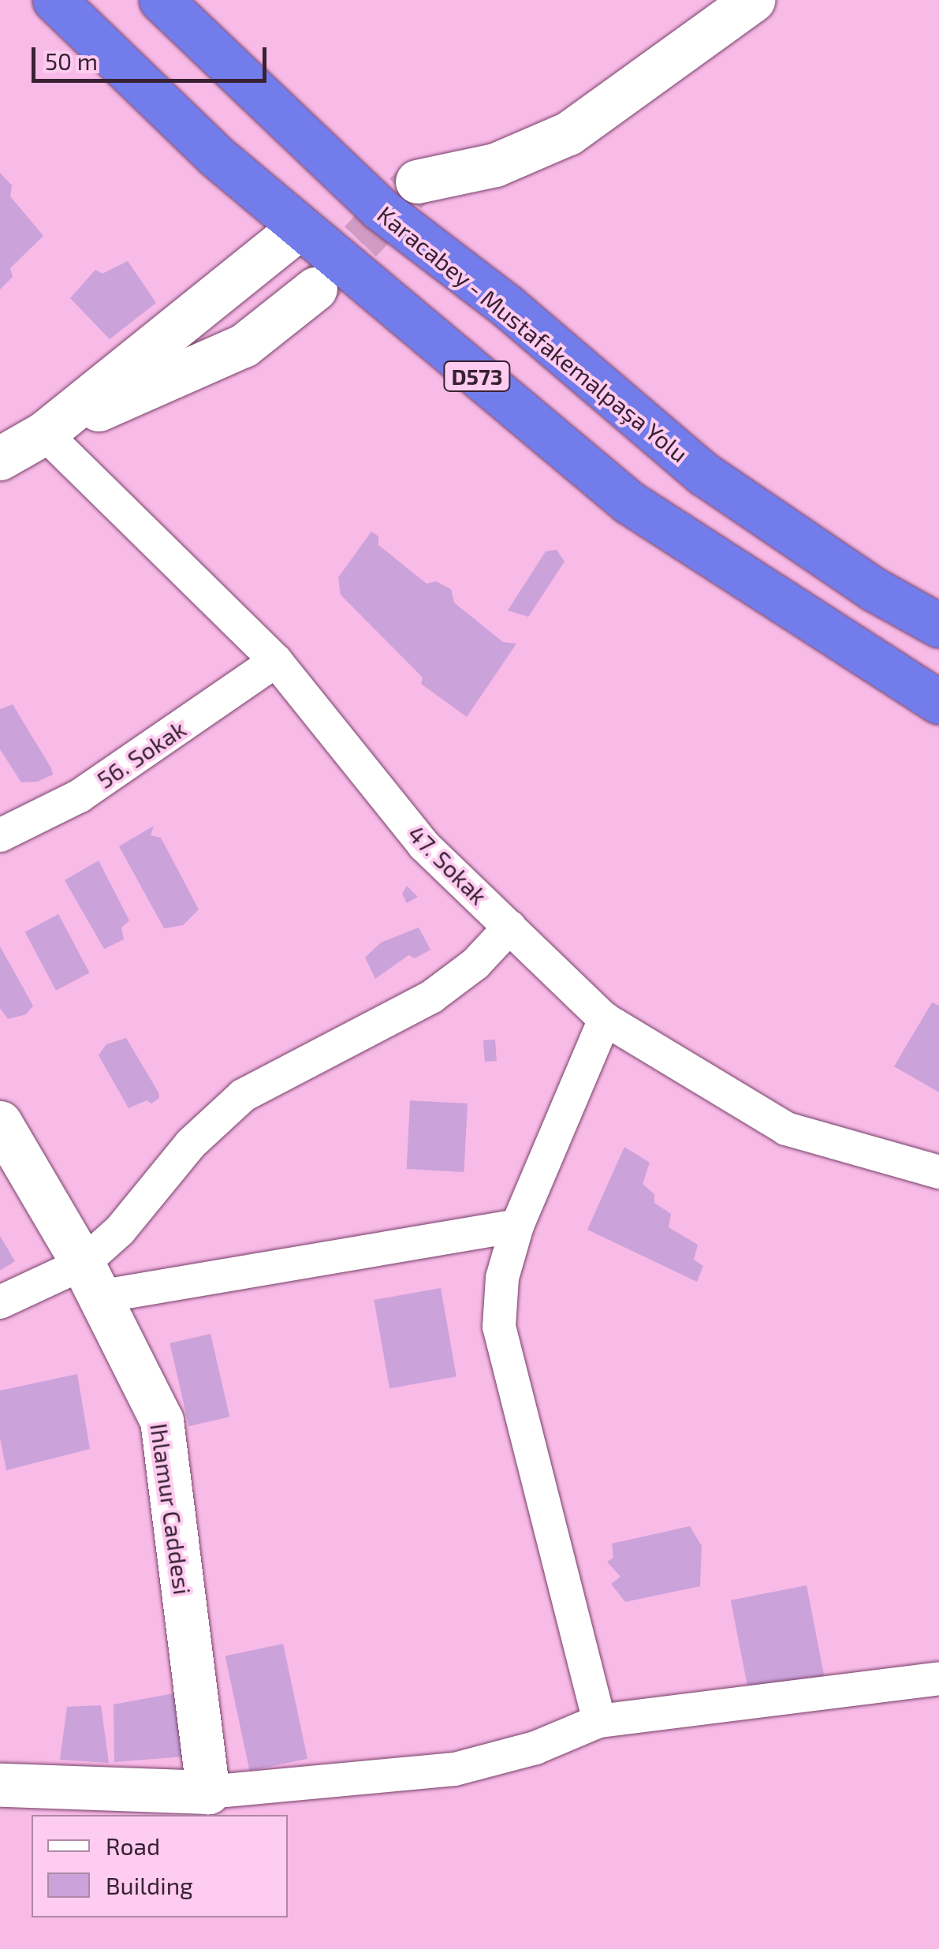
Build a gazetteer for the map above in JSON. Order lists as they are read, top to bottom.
{
  "streets": {
    "highway": ["Karacabey - Mustafakemalpaşa Yolu", "D573"],
    "street": ["56. Sokak", "47. Sokak", "Ihlamur Caddesi"]
  },
  "crossings": [
    ["56. Sokak", "47. Sokak"]
  ],
  "legend": ["Road", "Building"],
  "scale_bar": "50 m"
}
